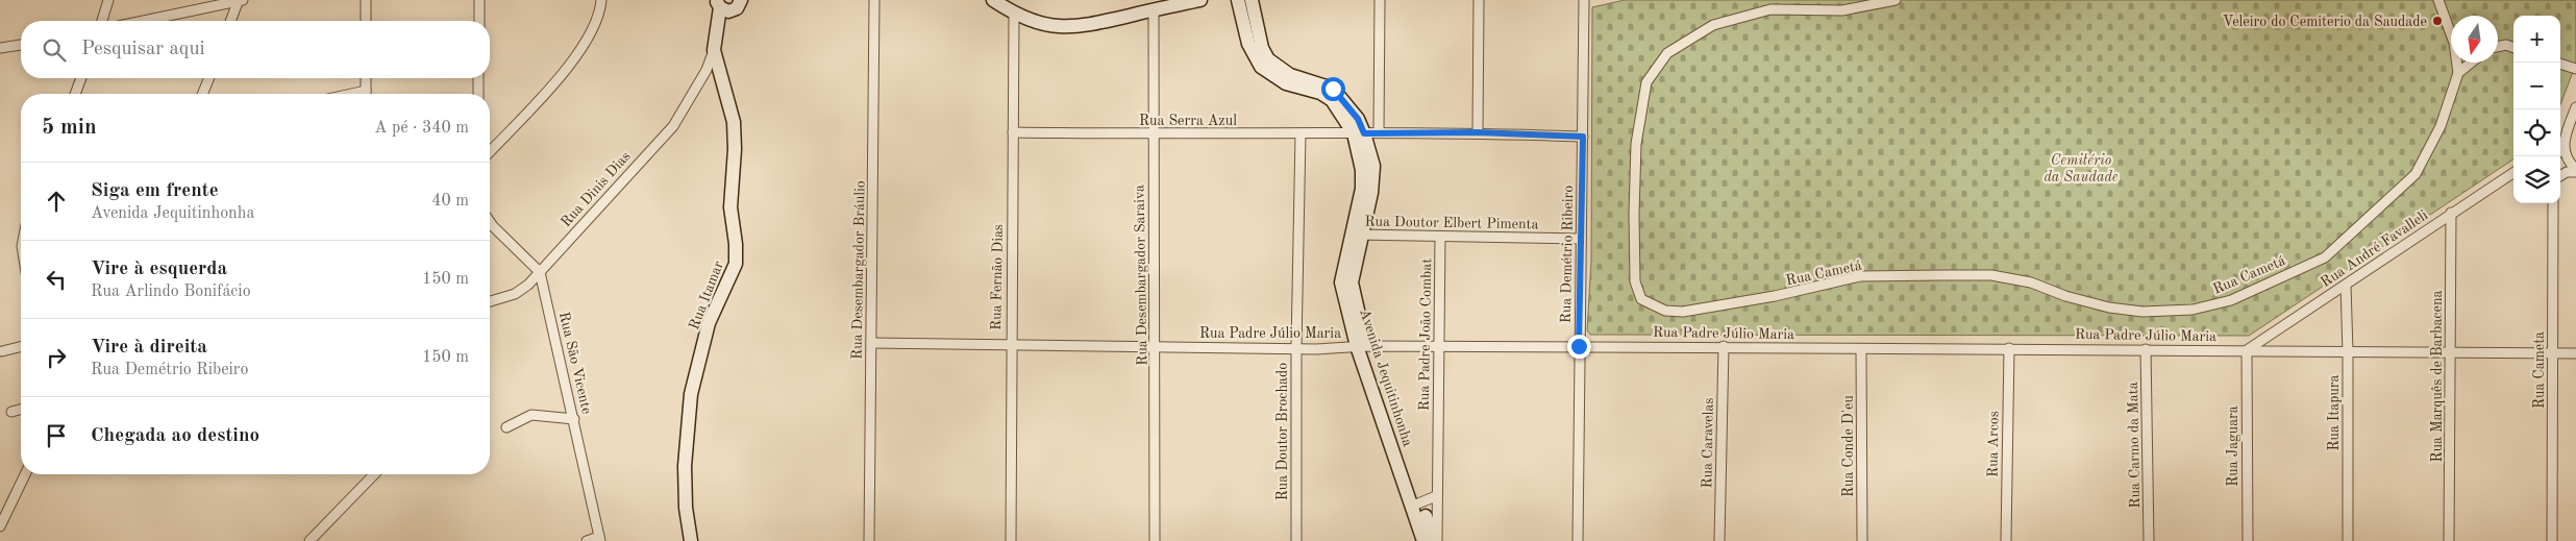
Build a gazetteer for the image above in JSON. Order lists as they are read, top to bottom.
{
  "streets": {
    "street": [
      "Rua Serra Azul",
      "Rua Dinis Dias",
      "Rua Doutor Elbert Pimenta",
      "Rua André Favalleli",
      "Rua Demétrio Ribeiro",
      "Rua Desembargador Bráulio",
      "Rua Cametá",
      "Rua Desembargador Saraiva",
      "Rua Fernão Dias",
      "Rua Itamar",
      "Rua Padre Júlio Maria",
      "Rua Padre João Combat",
      "Rua São Vicente",
      "Rua Cameta",
      "Rua Marquês de Barbacena",
      "Avenida Jequitinhonha",
      "Rua Itapura",
      "Rua Doutor Brochado",
      "Rua Caravelas",
      "Rua Arcos",
      "Rua Carmo da Mata",
      "Rua Conde D'eu",
      "Rua Jaguara"
    ]
  },
  "crossings": [
    ["Rua Serra Azul", "Rua Demétrio Ribeiro"],
    ["Rua Serra Azul", "Rua Desembargador Saraiva"],
    ["Rua Serra Azul", "Rua Fernão Dias"],
    ["Rua Serra Azul", "Avenida Jequitinhonha"],
    ["Rua Serra Azul", "Rua Doutor Brochado"],
    ["Rua Dinis Dias", "Rua Itamar"],
    ["Rua Dinis Dias", "Rua São Vicente"],
    ["Rua Doutor Elbert Pimenta", "Rua Demétrio Ribeiro"],
    ["Rua Doutor Elbert Pimenta", "Rua Padre João Combat"],
    ["Rua Doutor Elbert Pimenta", "Avenida Jequitinhonha"],
    ["Rua André Favalleli", "Rua Padre Júlio Maria"],
    ["Rua André Favalleli", "Rua Marquês de Barbacena"],
    ["Rua André Favalleli", "Rua Itapura"],
    ["Rua André Favalleli", "Rua Jaguara"],
    ["Rua Demétrio Ribeiro", "Rua Padre Júlio Maria"],
    ["Rua Desembargador Bráulio", "Rua Padre Júlio Maria"],
    ["Rua Desembargador Saraiva", "Rua Padre Júlio Maria"],
    ["Rua Fernão Dias", "Rua Padre Júlio Maria"],
    ["Rua Padre Júlio Maria", "Rua Padre João Combat"],
    ["Rua Padre Júlio Maria", "Rua Cameta"],
    ["Rua Padre Júlio Maria", "Rua Marquês de Barbacena"],
    ["Rua Padre Júlio Maria", "Avenida Jequitinhonha"],
    ["Rua Padre Júlio Maria", "Rua Itapura"],
    ["Rua Padre Júlio Maria", "Rua Doutor Brochado"],
    ["Rua Padre Júlio Maria", "Rua Caravelas"],
    ["Rua Padre Júlio Maria", "Rua Arcos"],
    ["Rua Padre Júlio Maria", "Rua Carmo da Mata"],
    ["Rua Padre Júlio Maria", "Rua Conde D'eu"],
    ["Rua Padre Júlio Maria", "Rua Jaguara"],
    ["Rua Padre João Combat", "Avenida Jequitinhonha"]
  ],
  "parks": ["Cemitério da Saudade"],
  "places": ["Veleiro do Cemiterio da Saudade"],
  "north": "bottom",
  "page": {
    "map_buttons": ["+", "−"],
    "search": "Pesquisar aqui",
    "heading": ["5 min", "A pé · 340 m"],
    "list": [
      ["Siga em frente", "Avenida Jequitinhonha", "40 m"],
      ["Vire à esquerda", "Rua Arlindo Bonifácio", "150 m"],
      ["Vire à direita", "Rua Demétrio Ribeiro", "150 m"],
      "Chegada ao destino"
    ]
  }
}
